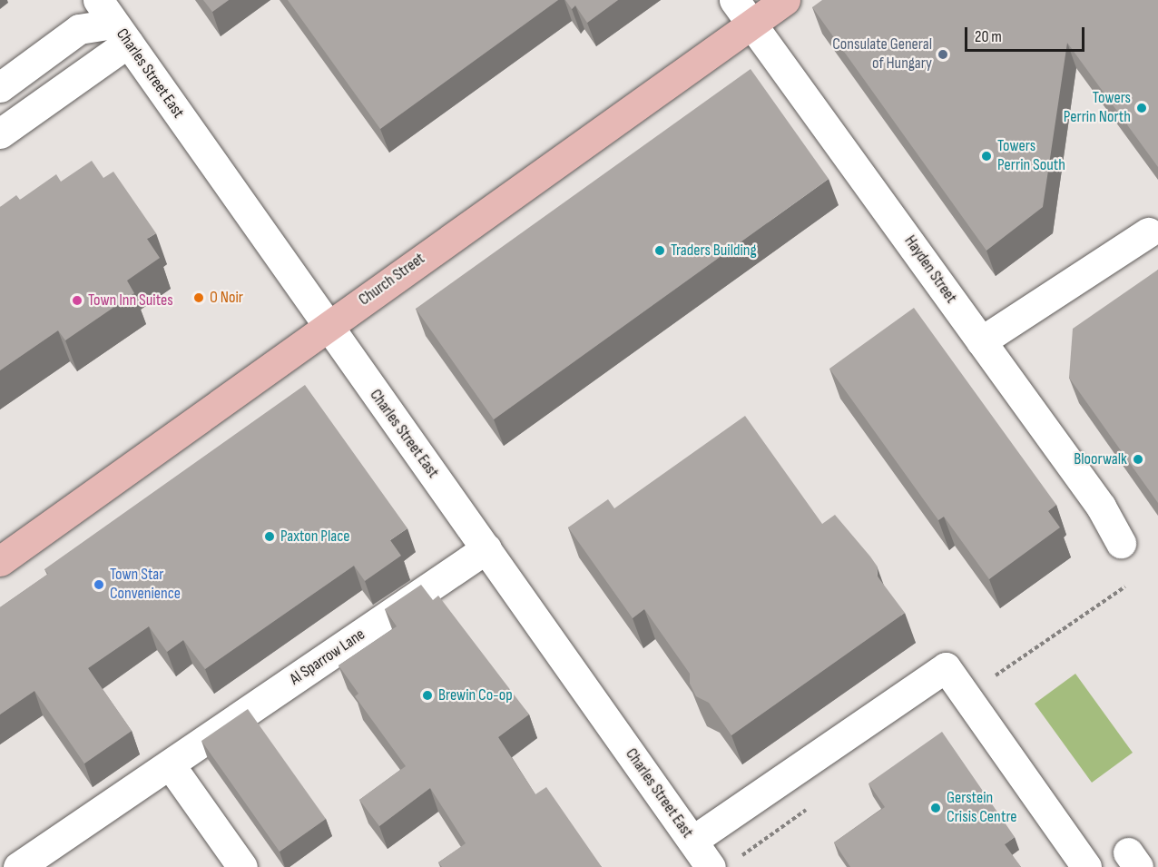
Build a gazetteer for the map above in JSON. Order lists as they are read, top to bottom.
{
  "streets": {
    "main road": ["Church Street"],
    "street": ["Charles Street East", "Hayden Street", "Al Sparrow Lane"]
  },
  "crossings": [
    ["Charles Street East", "Church Street"],
    ["Charles Street East", "Al Sparrow Lane"],
    ["Hayden Street", "Church Street"]
  ],
  "places": [
    "Consulate General of Hungary",
    "Towers Perrin North",
    "Towers Perrin South",
    "Traders Building",
    "O Noir",
    "Town Inn Suites",
    "Bloorwalk",
    "Paxton Place",
    "Town Star Convenience",
    "Brewin Co-op",
    "Gerstein Crisis Centre"
  ],
  "scale_bar": "20 m"
}
